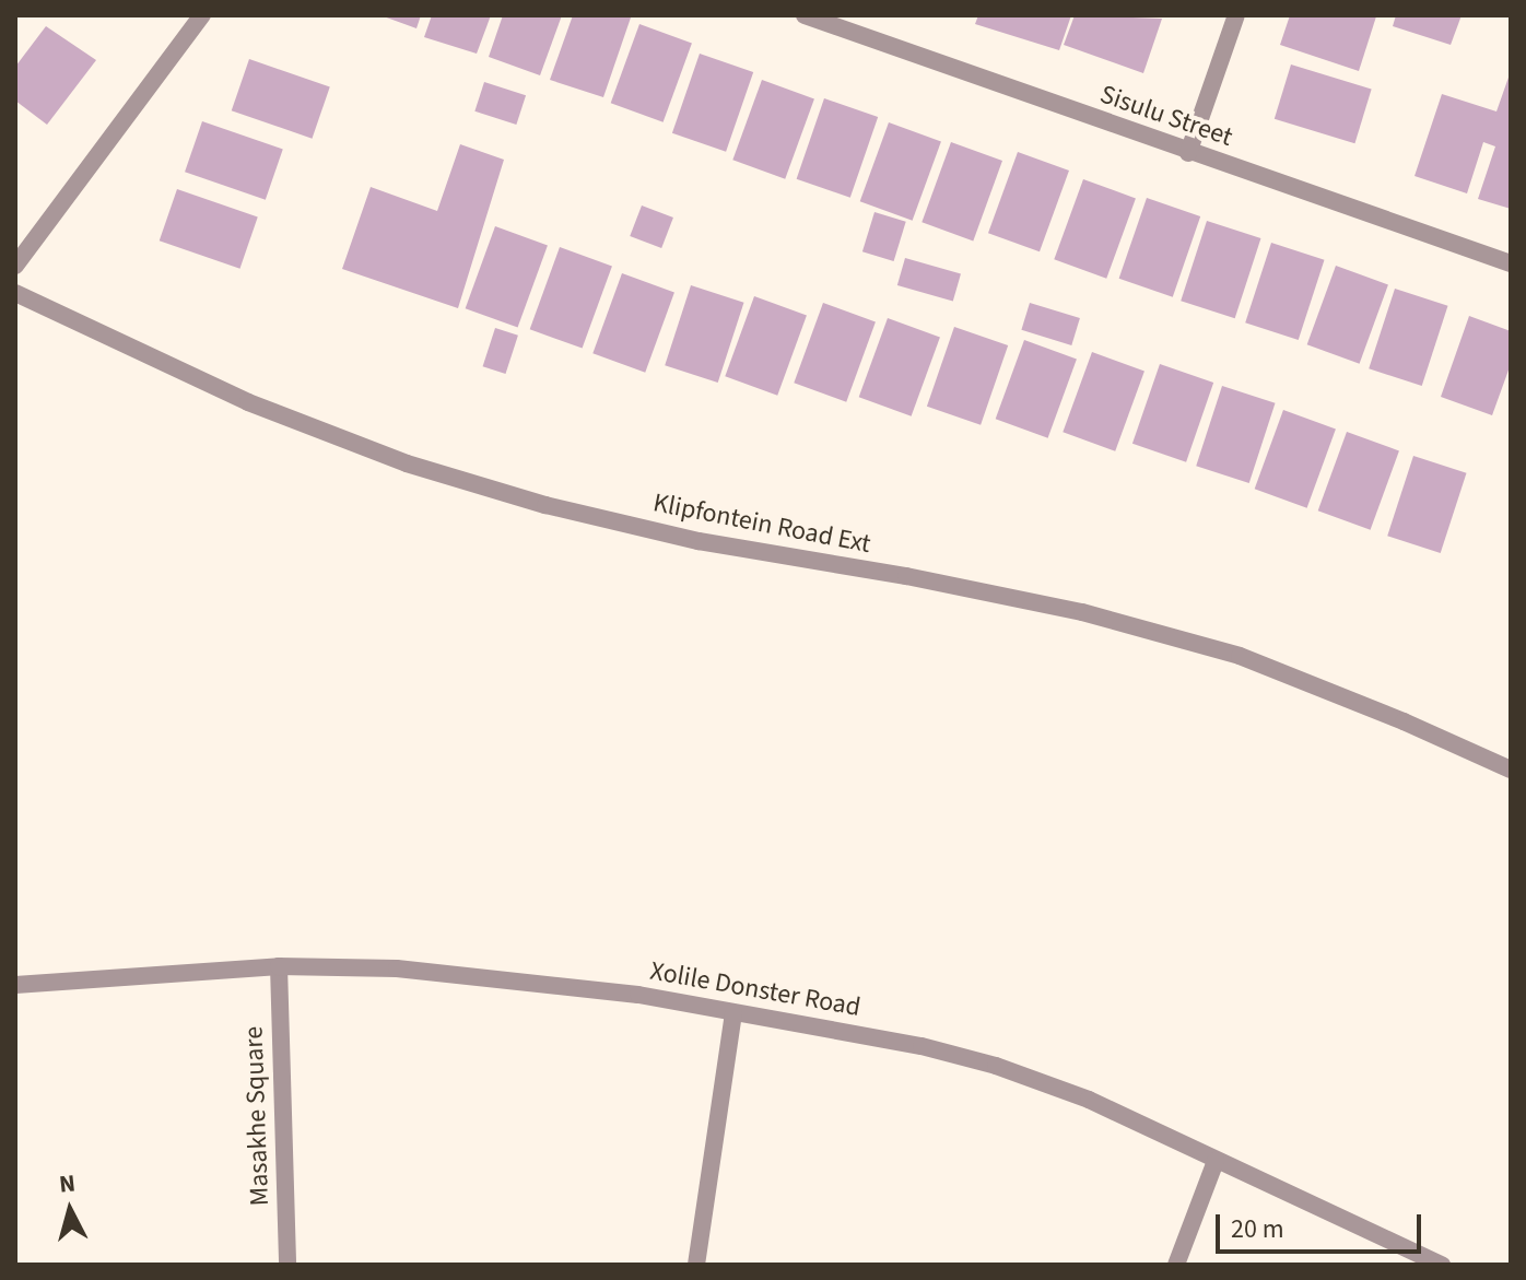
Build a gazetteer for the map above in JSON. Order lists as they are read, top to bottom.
{
  "streets": {
    "street": [
      "Sisulu Street",
      "Klipfontein Road Ext",
      "Xolile Donster Road",
      "Masakhe Square"
    ]
  },
  "crossings": [
    ["Xolile Donster Road", "Masakhe Square"]
  ],
  "scale_bar": "20 m",
  "north": "top"
}
